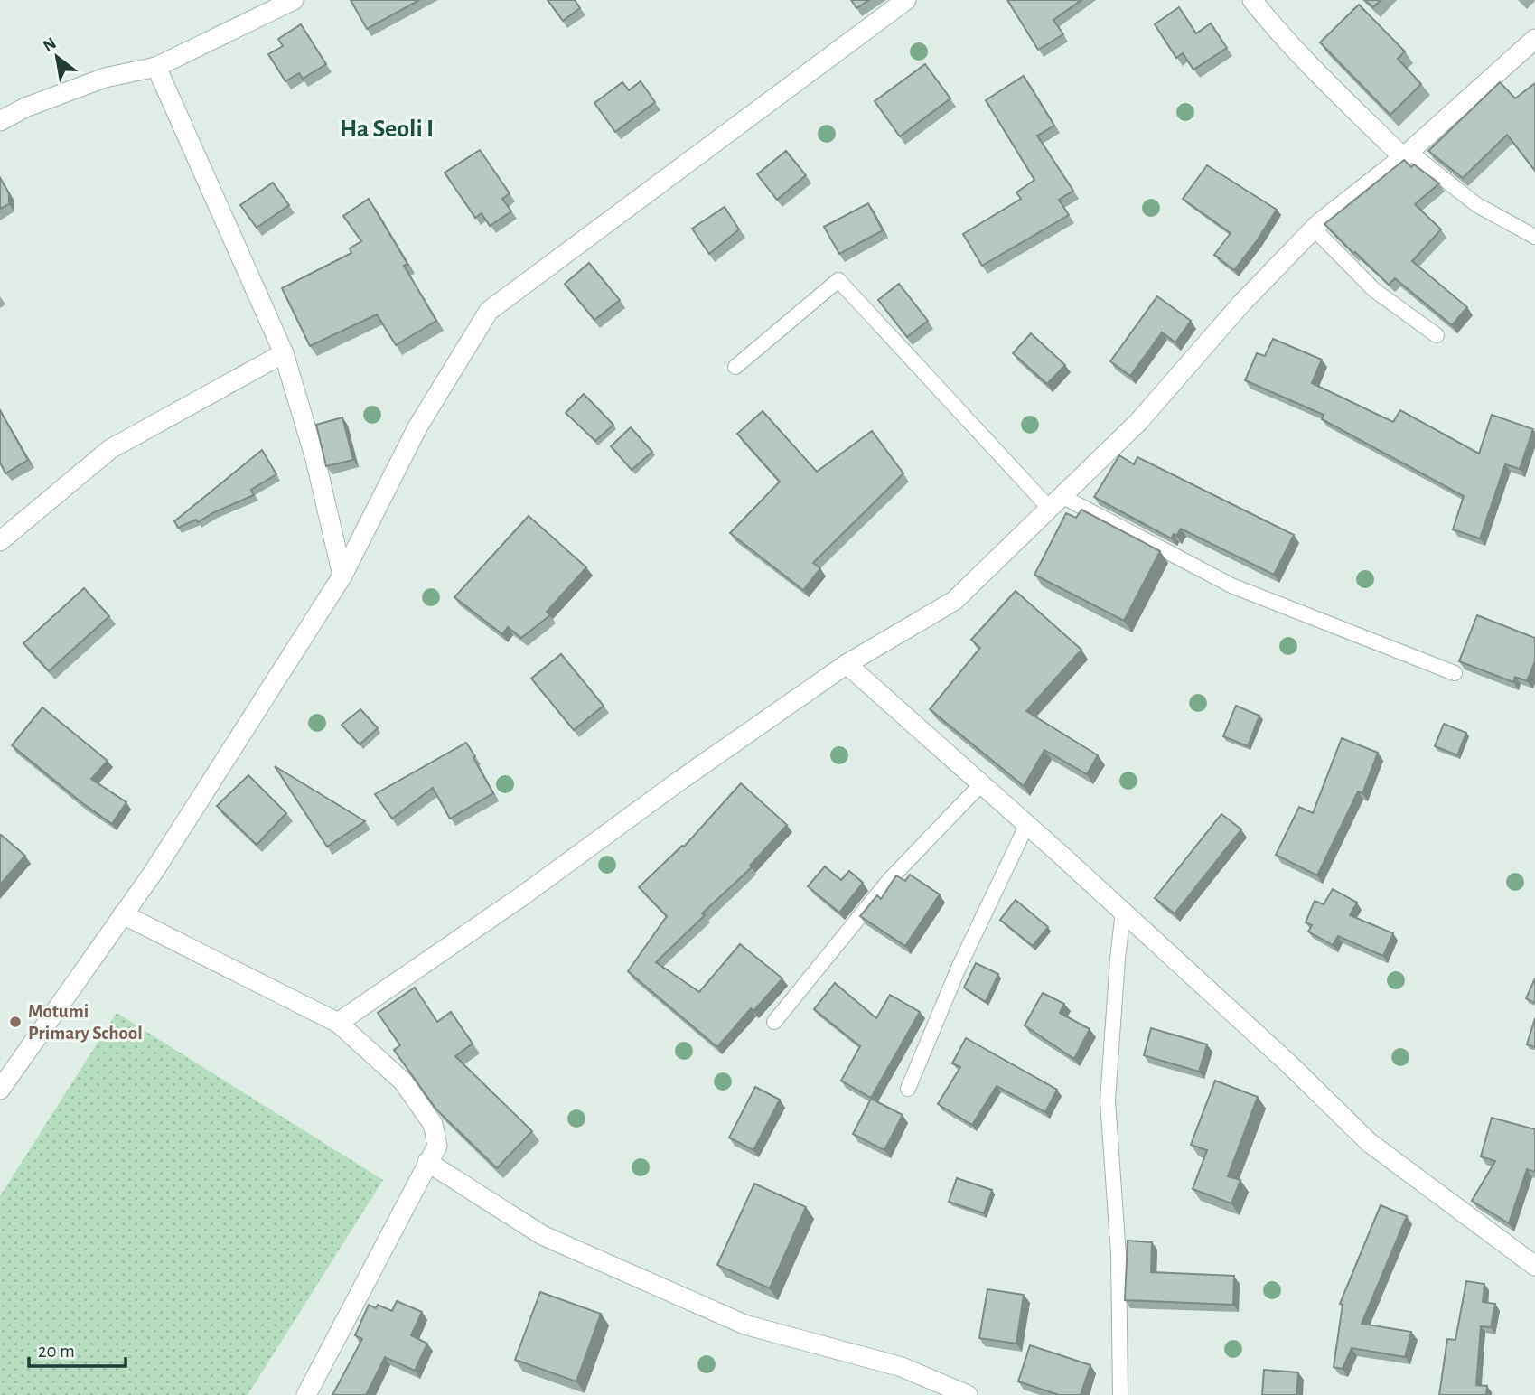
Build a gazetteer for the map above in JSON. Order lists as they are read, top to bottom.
{
  "districts": ["Ha Seoli I"],
  "places": ["Motumi Primary School"],
  "scale_bar": "20 m",
  "north": "top left"
}
